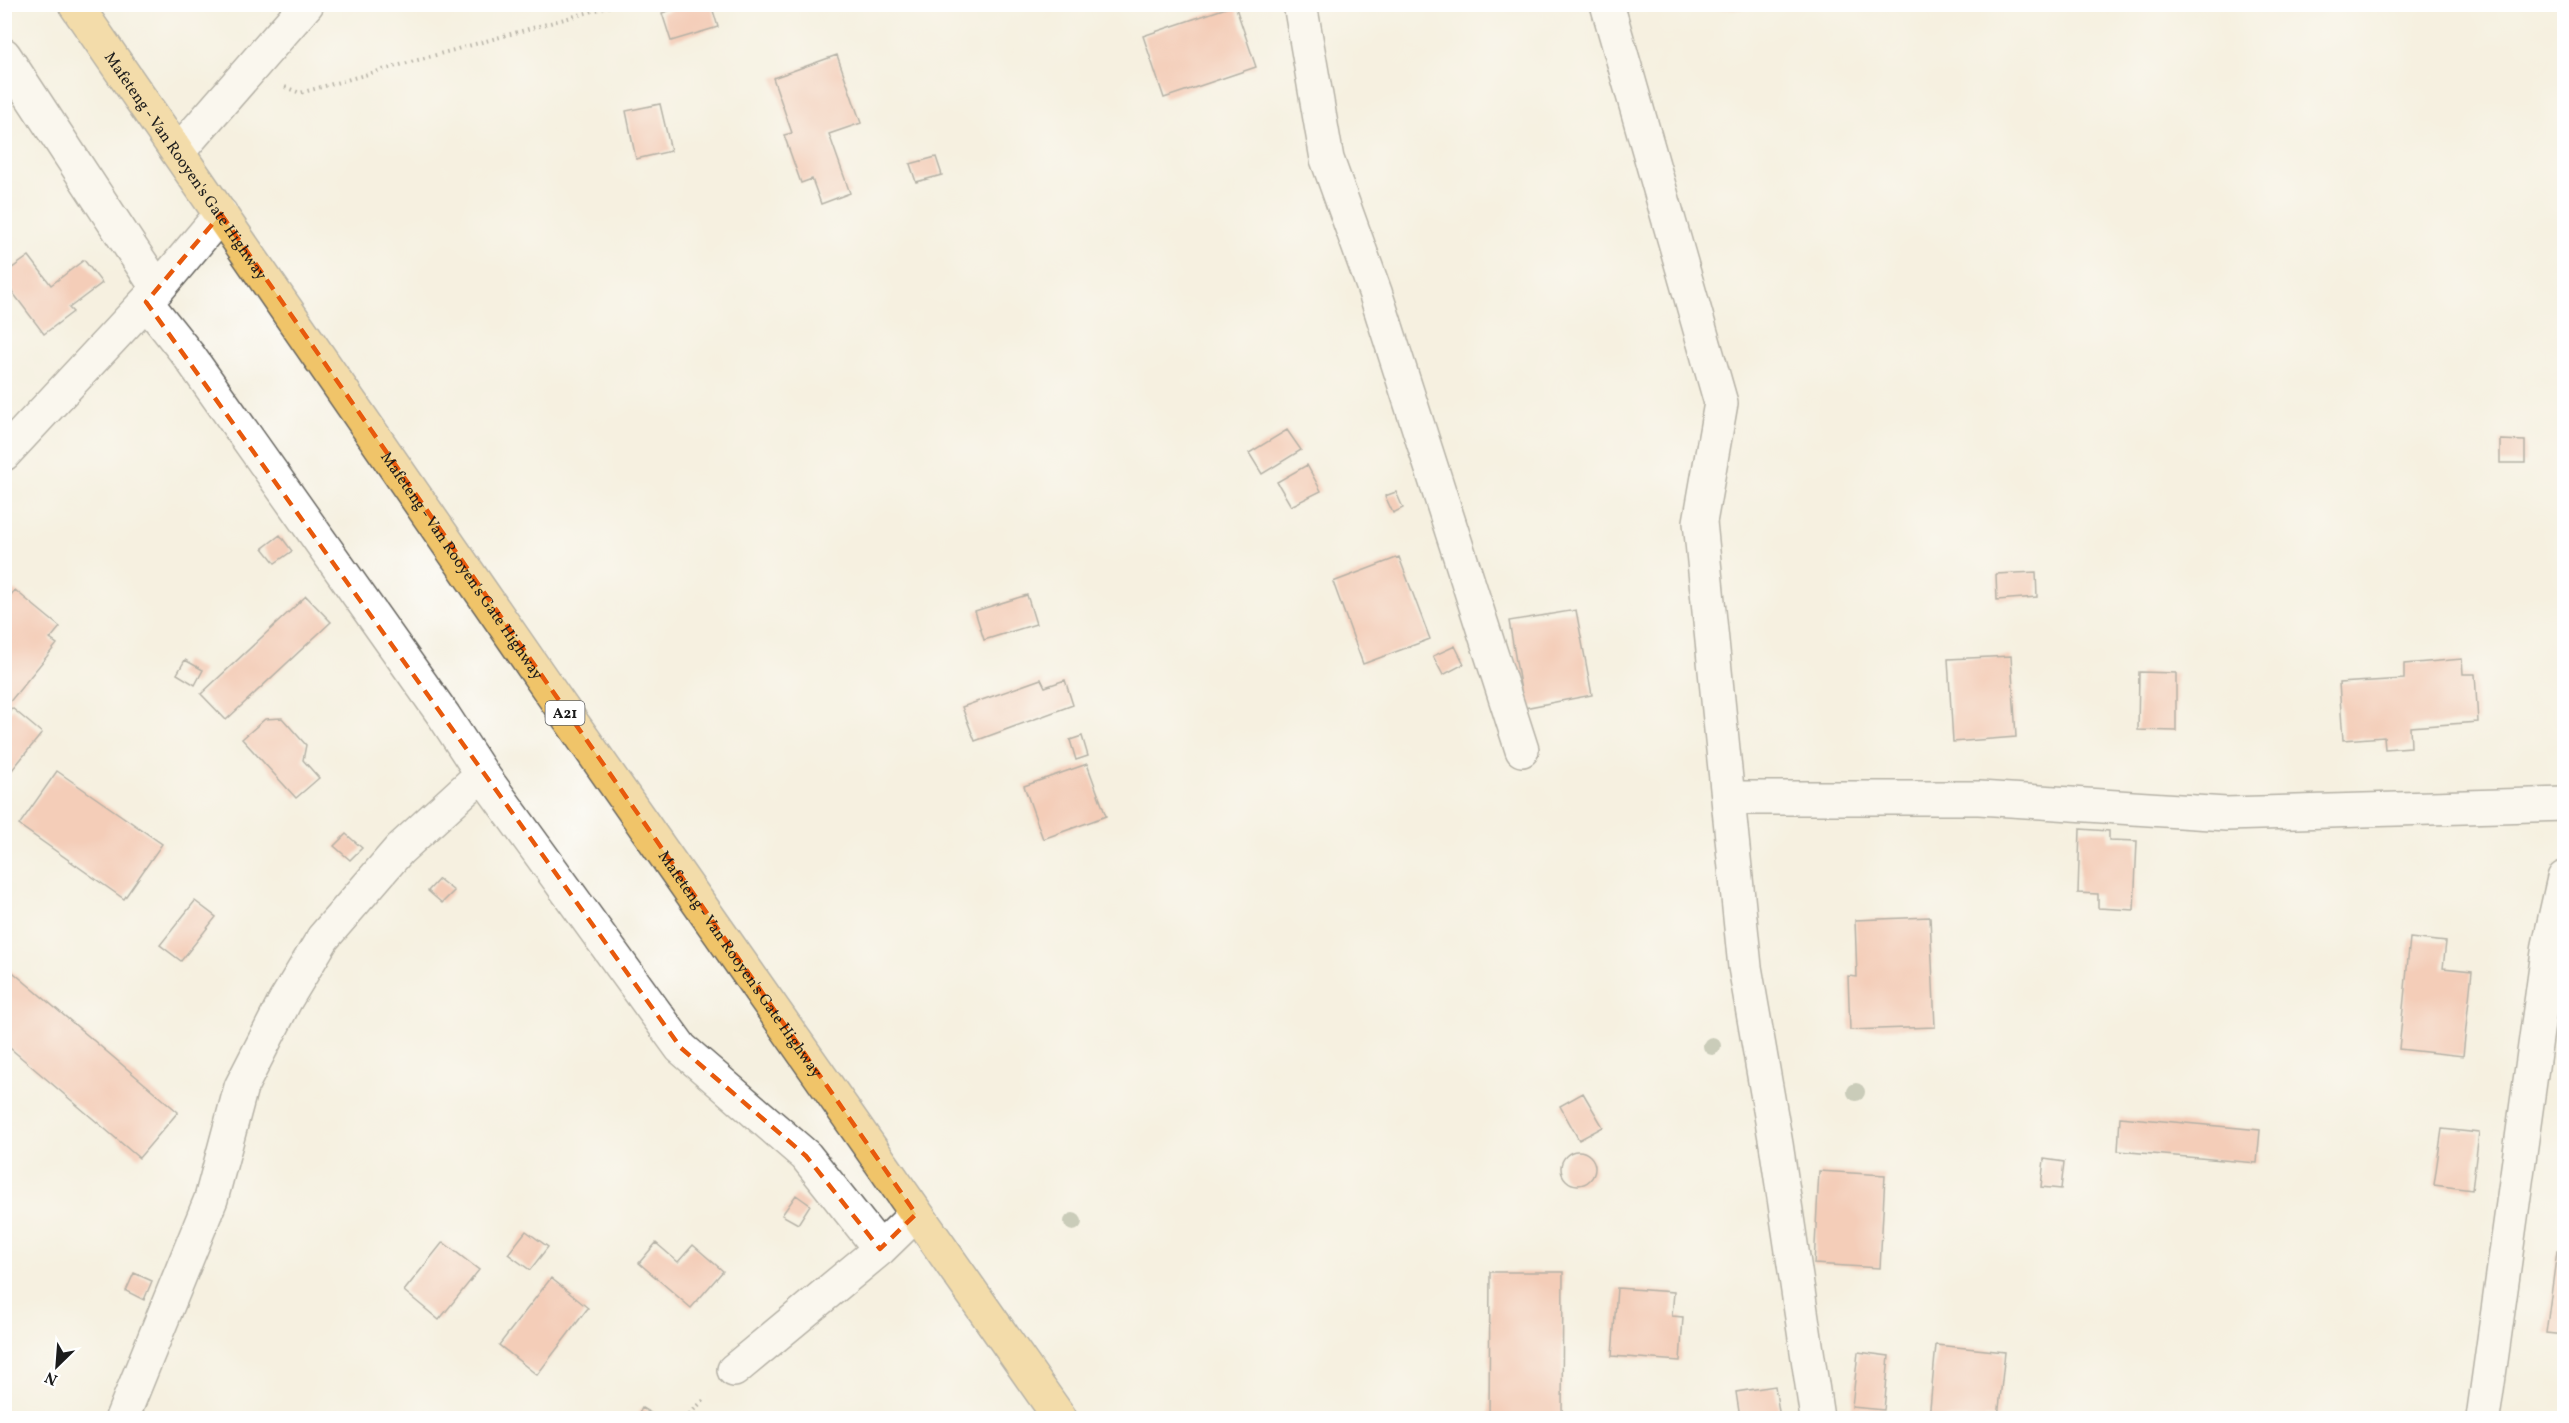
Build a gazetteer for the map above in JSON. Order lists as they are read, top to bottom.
{
  "streets": {
    "main road": ["Mafeteng - Van Rooyen's Gate Highway", "A21"]
  },
  "north": "bottom left"
}
